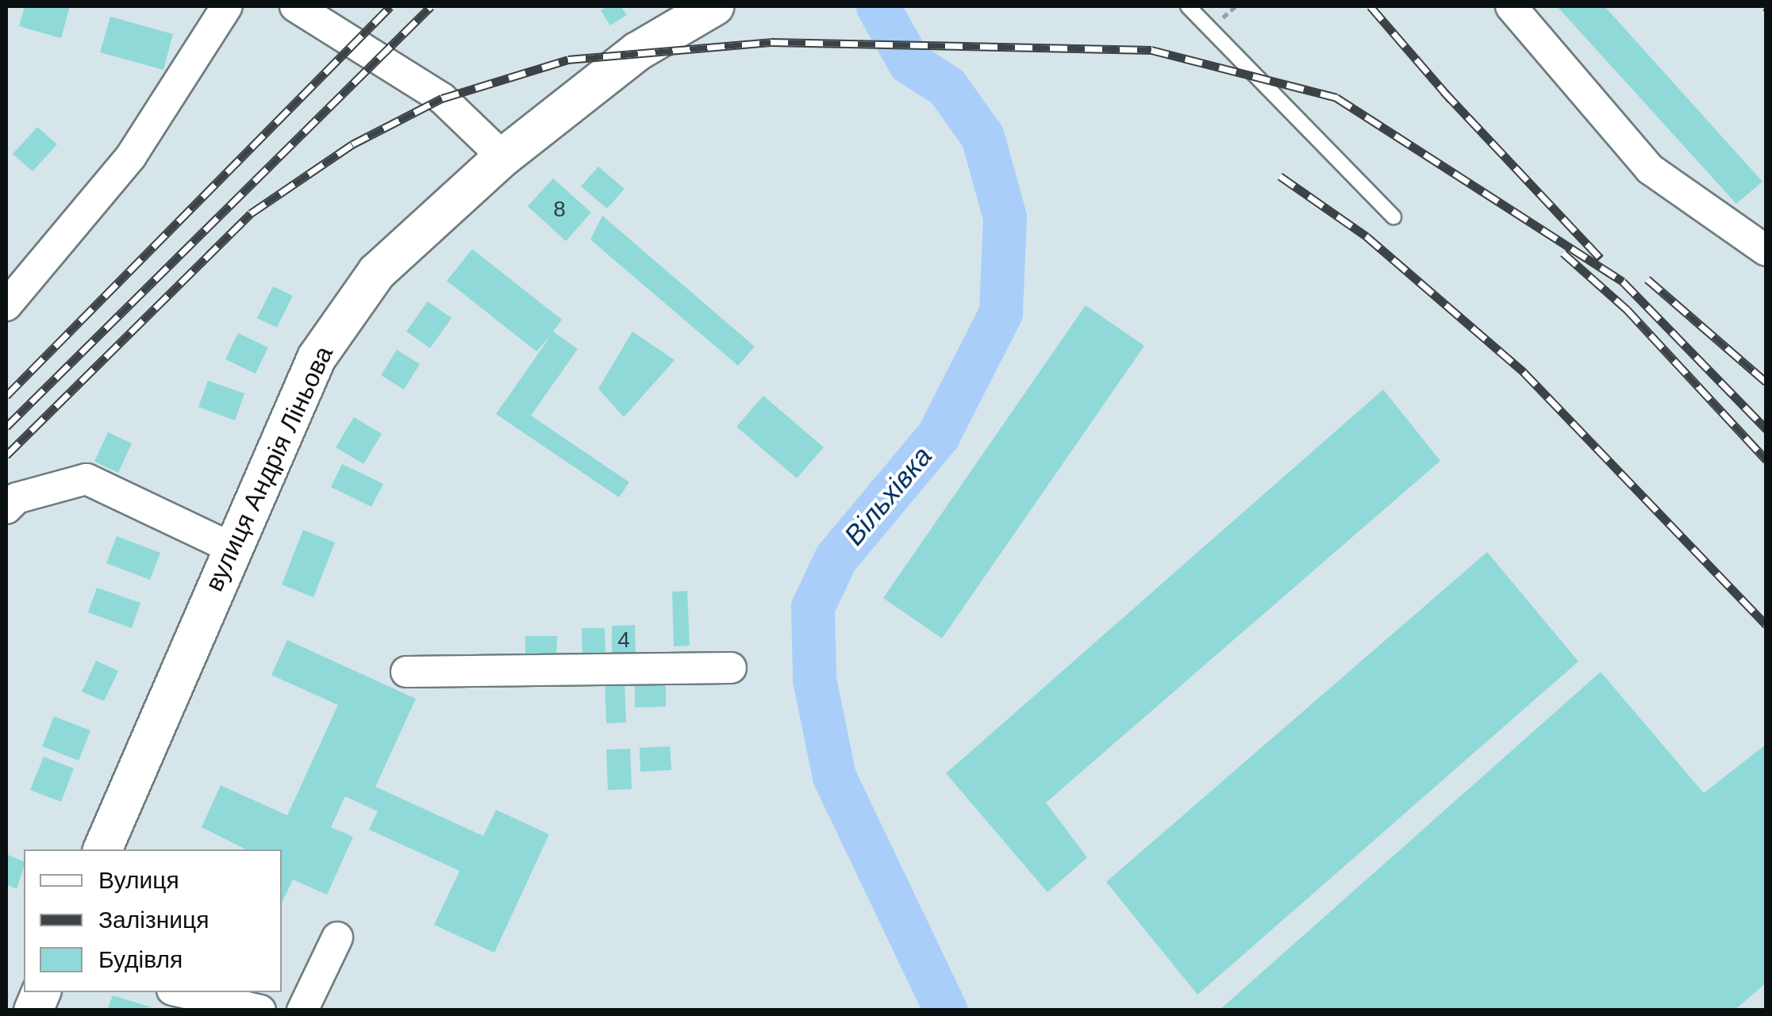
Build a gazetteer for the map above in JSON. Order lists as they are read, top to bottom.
{
  "streets": {
    "street": ["вулиця Андрія Ліньова"]
  },
  "water": ["Вільхівка"],
  "house_numbers": ["8", "4"],
  "legend": ["Вулиця", "Залізниця", "Будівля"]
}
